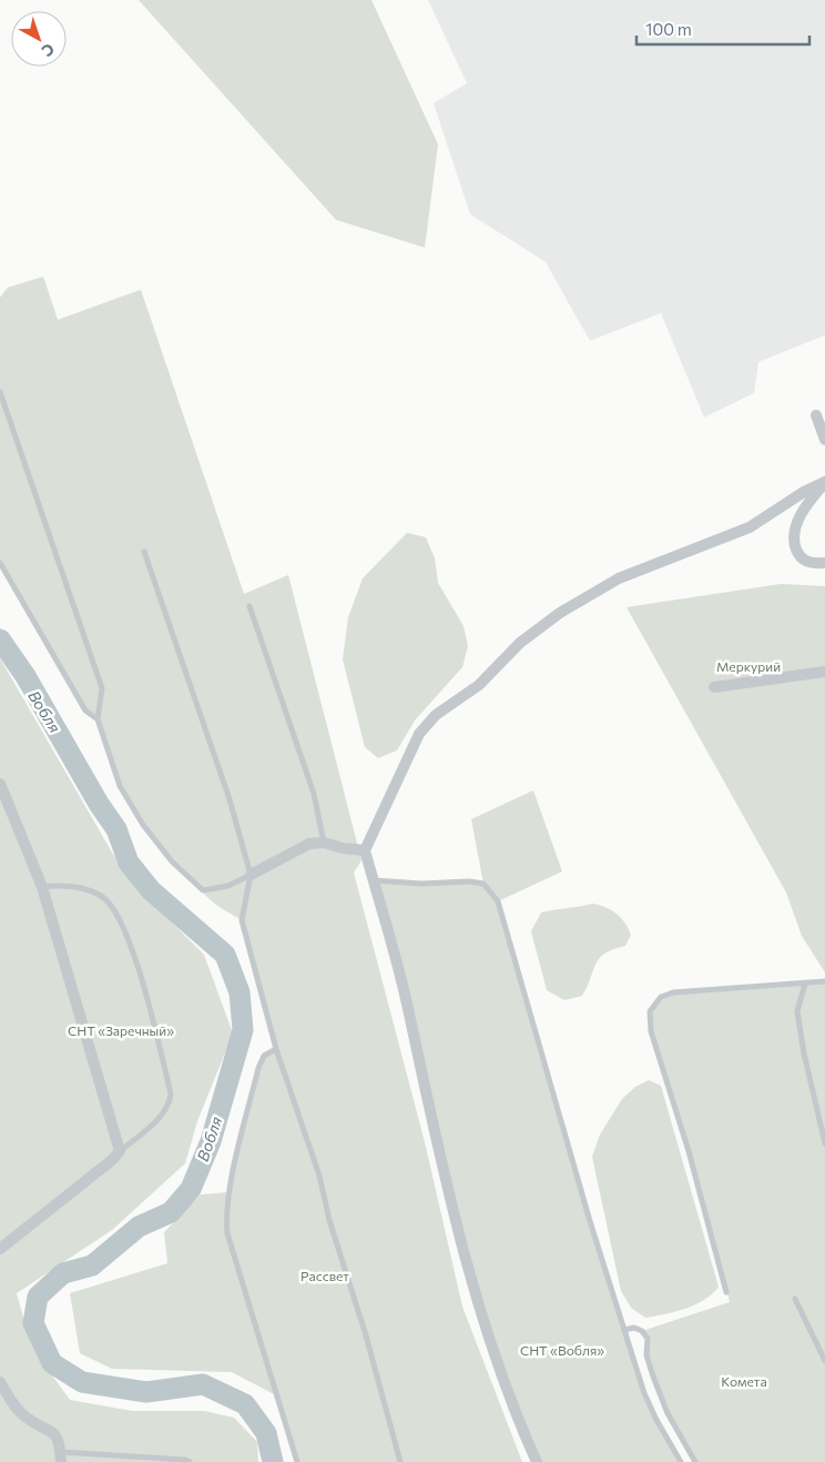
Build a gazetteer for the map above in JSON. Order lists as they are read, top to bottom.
{
  "water": ["Вобля"],
  "parks": [
    "Меркурий",
    "СНТ «Заречный»",
    "Рассвет",
    "СНТ «Вобля»",
    "Комета"
  ],
  "scale_bar": "100 m",
  "north": "bottom right"
}
